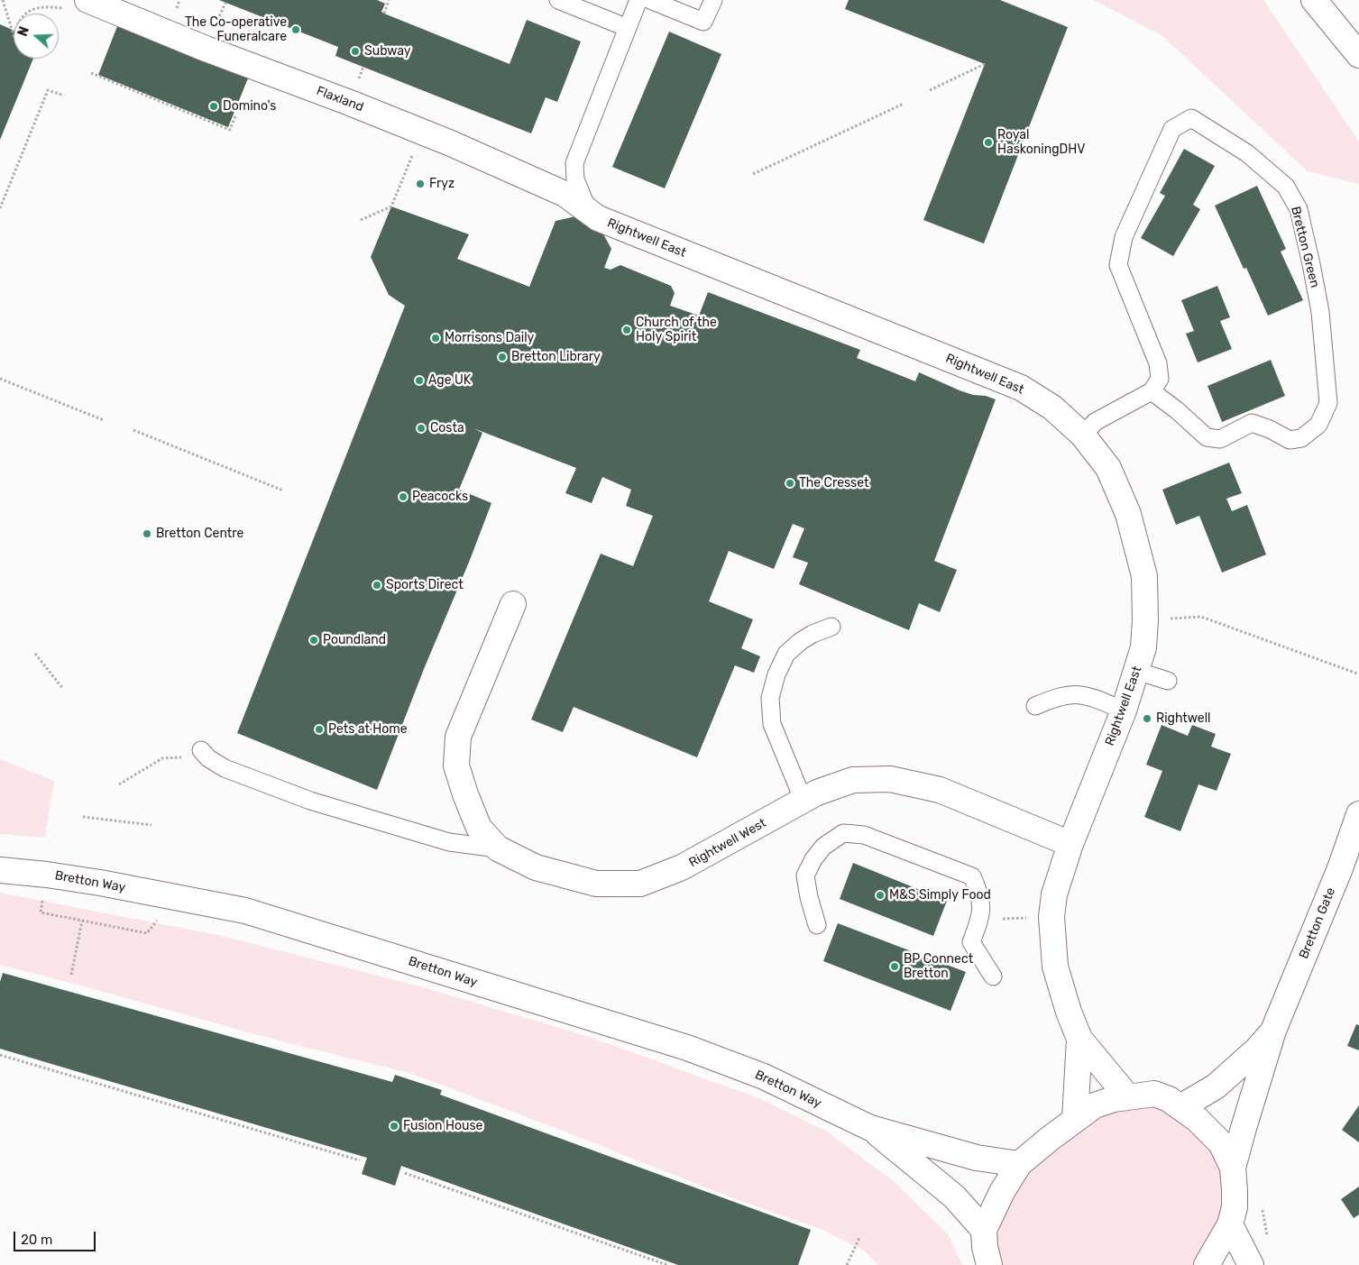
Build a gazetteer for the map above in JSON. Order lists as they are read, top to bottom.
{
  "streets": {
    "main road": [
      "Flaxland",
      "Rightwell East",
      "Rightwell West",
      "Bretton Way",
      "Bretton Gate"
    ],
    "lane": ["Bretton Green"]
  },
  "crossings": [
    ["Flaxland", "Rightwell East"],
    ["Rightwell East", "Rightwell West"]
  ],
  "places": [
    "The Co-operative Funeralcare",
    "Subway",
    "Domino's",
    "Royal HaskoningDHV",
    "Fryz",
    "Church of the Holy Spirit",
    "Morrisons Daily",
    "Bretton Library",
    "Age UK",
    "Costa",
    "The Cresset",
    "Peacocks",
    "Bretton Centre",
    "Sports Direct",
    "Poundland",
    "Rightwell",
    "Pets at Home",
    "M&S Simply Food",
    "BP Connect Bretton",
    "Fusion House"
  ],
  "scale_bar": "20 m",
  "north": "left"
}
